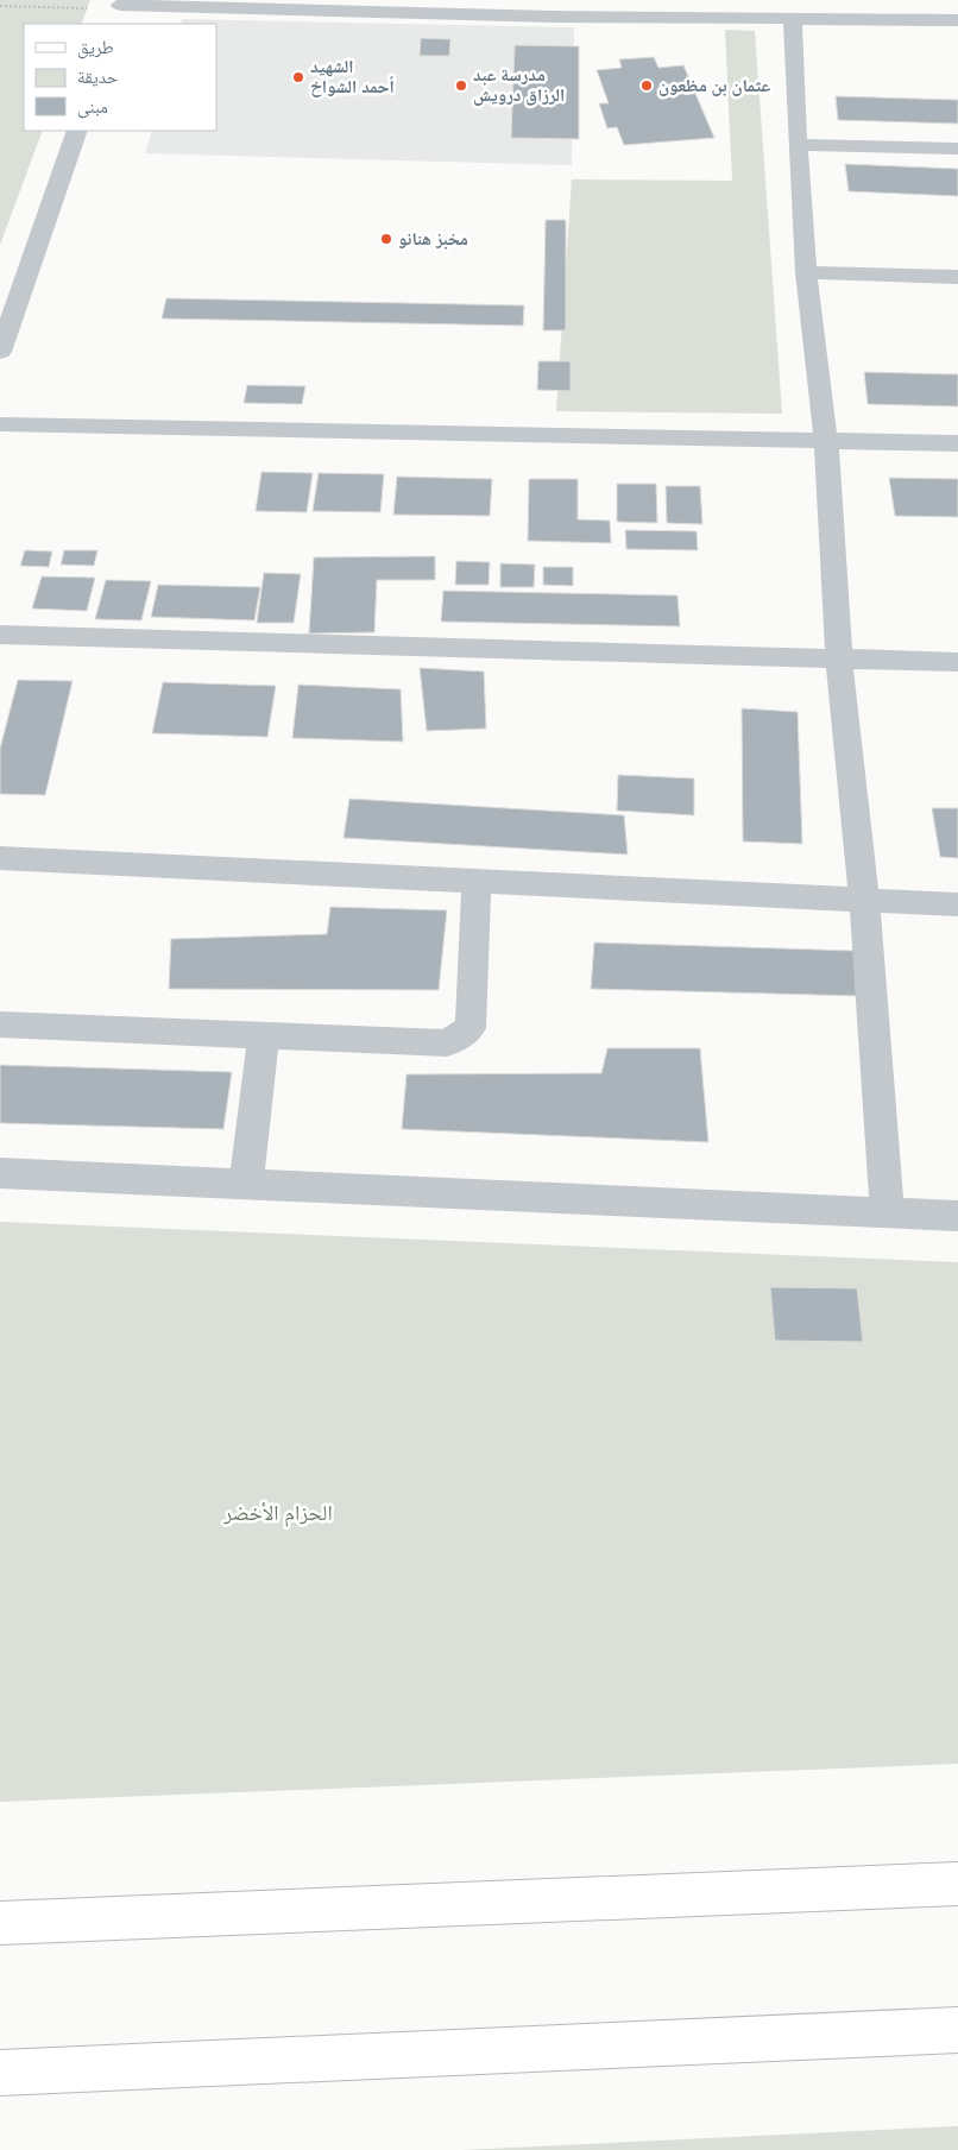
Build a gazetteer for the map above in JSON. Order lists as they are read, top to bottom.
{
  "parks": ["الحزام الأخضر"],
  "places": [
    "الشهيد أحمد الشواخ",
    "مدرسة عبد الرزاق درويش",
    "عثمان بن مظعون",
    "مخبز هنانو"
  ],
  "legend": ["طريق", "حديقة", "مبنى"]
}
